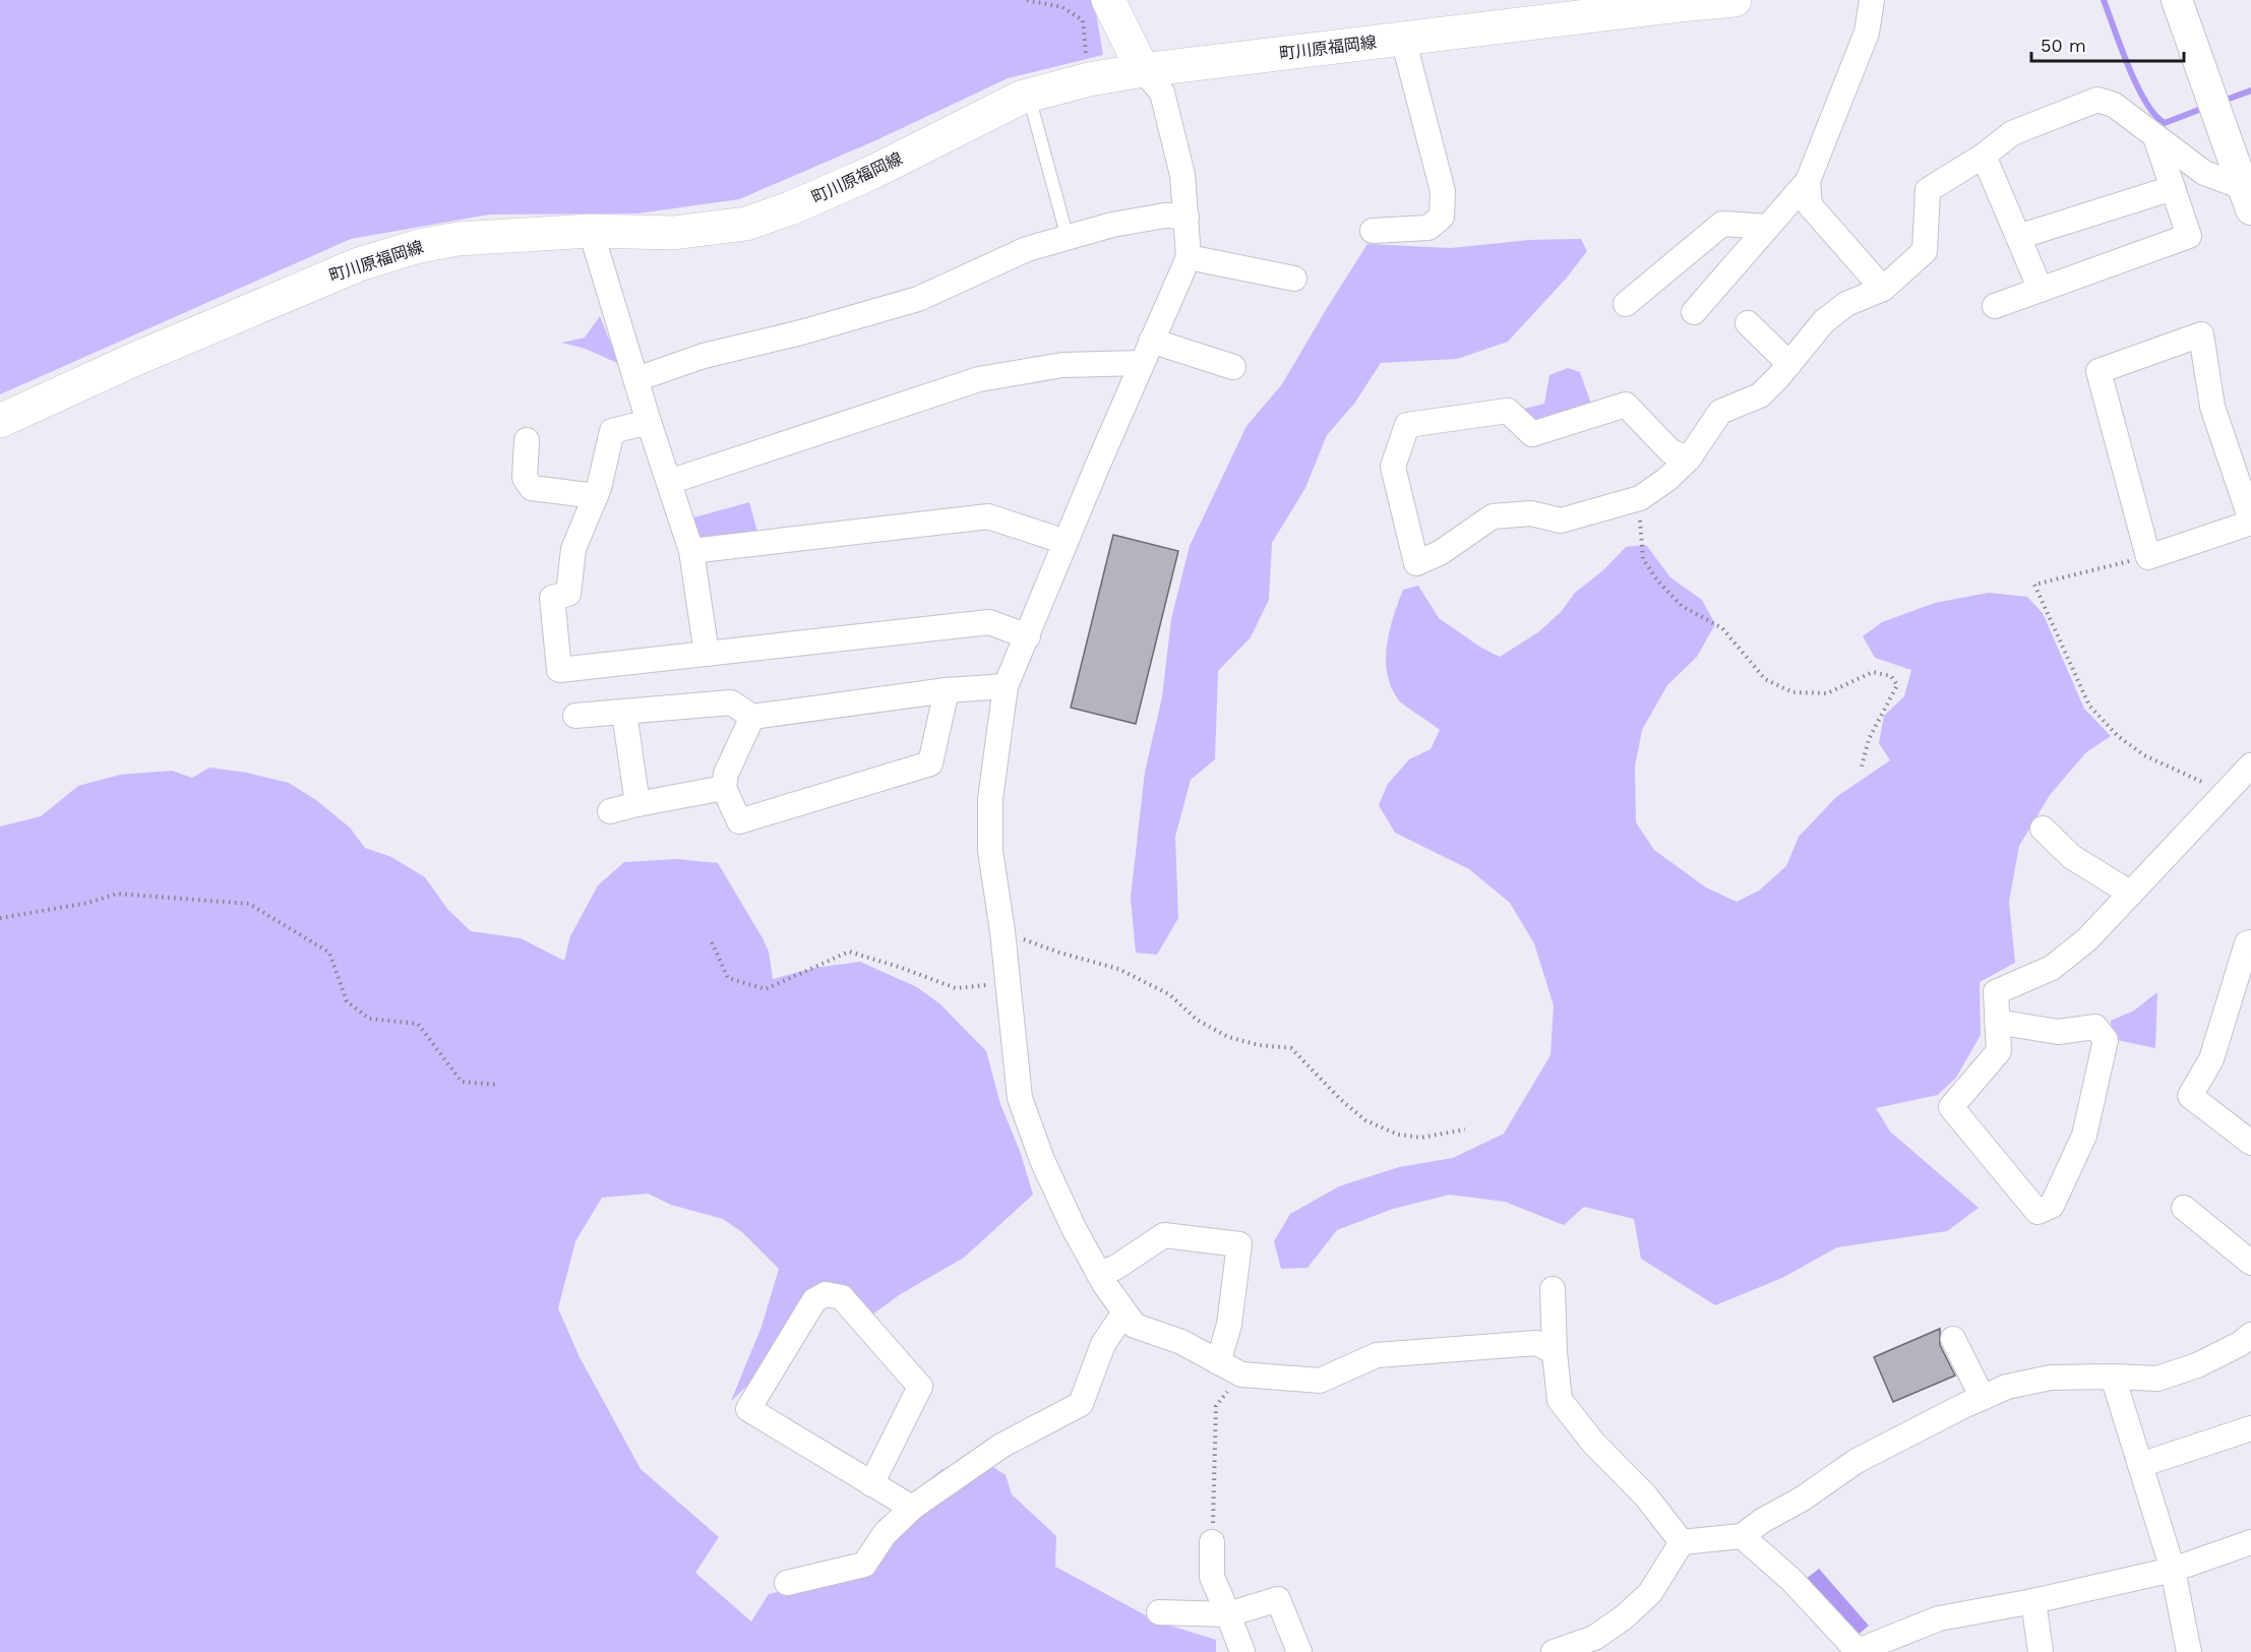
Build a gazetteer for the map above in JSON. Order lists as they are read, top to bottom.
{
  "streets": {
    "main road": ["町川原福岡線"]
  },
  "scale_bar": "50 m"
}
